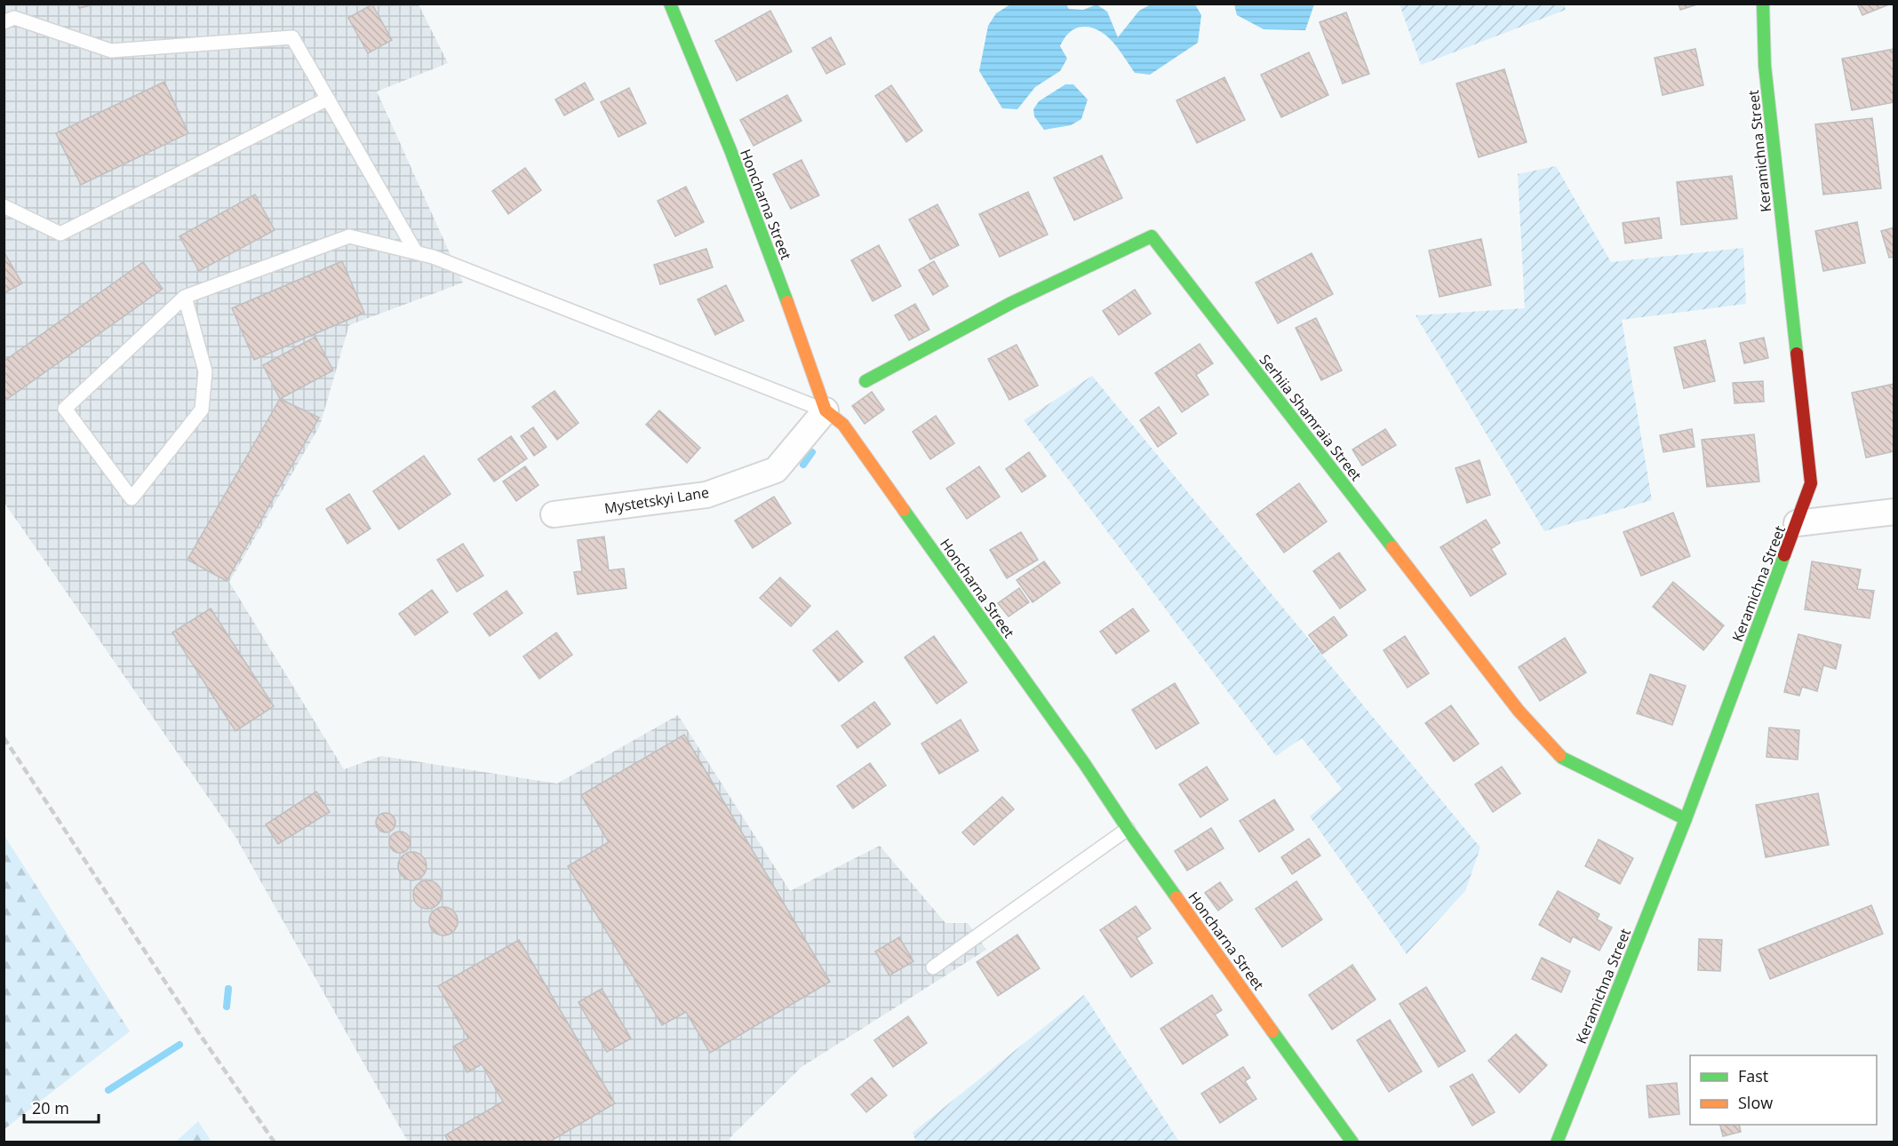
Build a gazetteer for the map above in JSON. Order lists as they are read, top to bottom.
{
  "streets": {
    "street": [
      "Keramichna Street",
      "Honcharna Street",
      "Serhiia Shamraia Street",
      "Mystetskyi Lane"
    ]
  },
  "crossings": [
    ["Keramichna Street", "Serhiia Shamraia Street"],
    ["Honcharna Street", "Mystetskyi Lane"]
  ],
  "legend": ["Fast", "Slow"],
  "scale_bar": "20 m"
}
